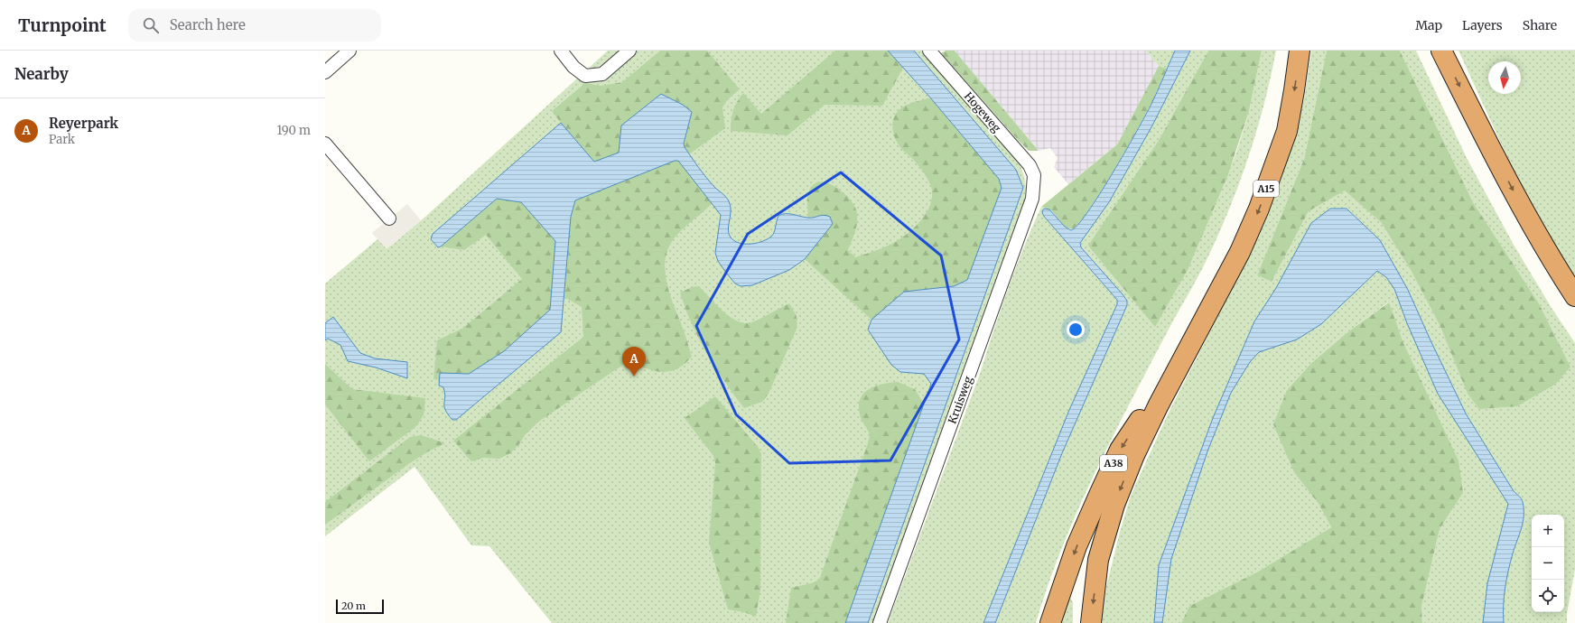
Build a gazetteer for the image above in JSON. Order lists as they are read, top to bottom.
{
  "streets": {
    "highway": ["A15", "A38"],
    "street": ["Hogeweg", "Kruisweg"]
  },
  "crossings": [
    ["Hogeweg", "Kruisweg"],
    ["A15", "A38"]
  ],
  "scale_bar": "20 m",
  "north": "bottom",
  "page": {
    "header": "Turnpoint",
    "search": "Search here",
    "nav": ["Map", "Layers", "Share"],
    "heading": "Nearby",
    "list": [
      {
        "mark": "A",
        "name": "Reyerpark",
        "note": "Park",
        "value": "190 m"
      }
    ],
    "pins": "A",
    "map_buttons": ["+", "−"],
    "scale": "20 m"
  }
}
